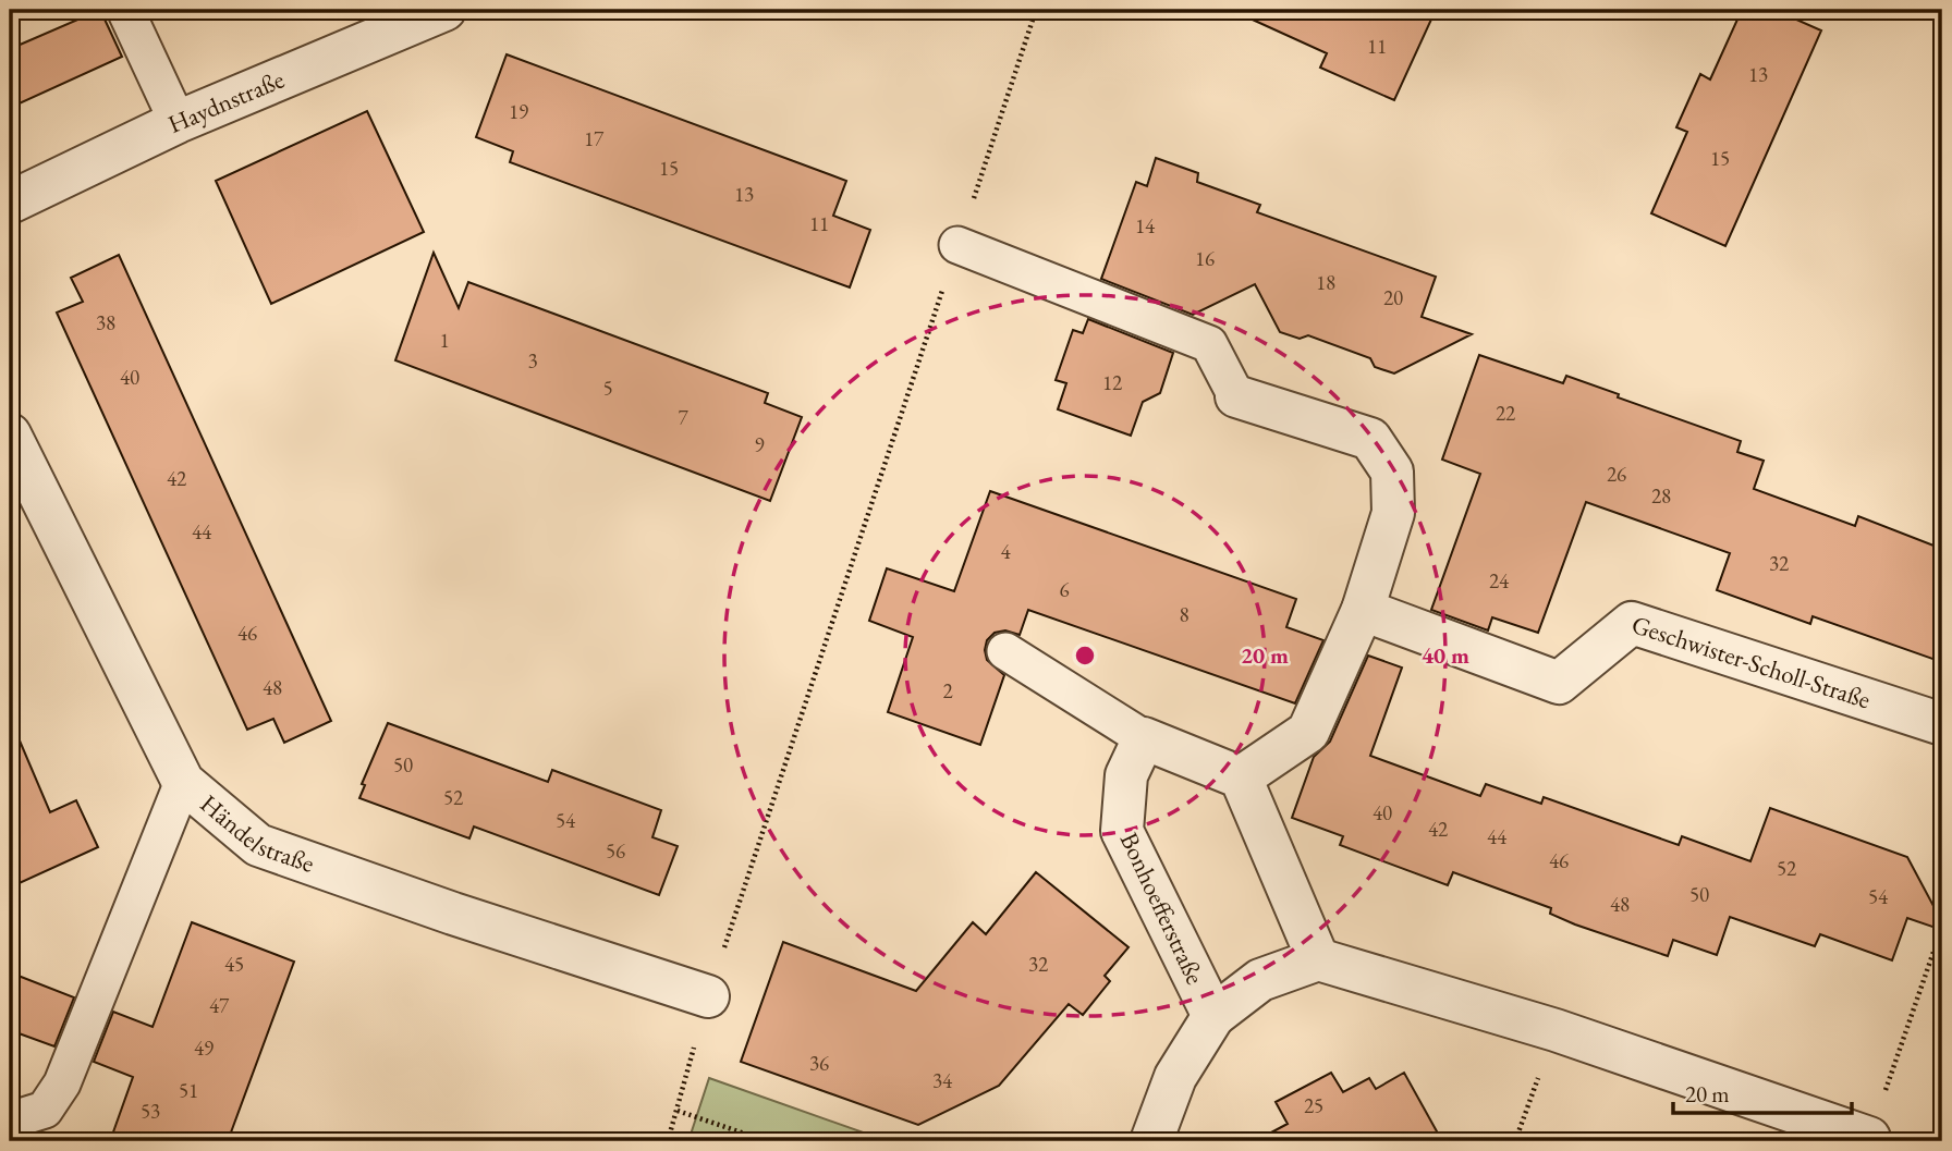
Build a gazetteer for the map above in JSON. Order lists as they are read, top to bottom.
{
  "streets": {
    "street": [
      "Haydnstraße",
      "Geschwister-Scholl-Straße",
      "Händelstraße",
      "Bonhoefferstraße"
    ]
  },
  "house_numbers": [
    "11",
    "13",
    "19",
    "17",
    "15",
    "15",
    "13",
    "11",
    "14",
    "16",
    "18",
    "20",
    "38",
    "1",
    "3",
    "40",
    "12",
    "5",
    "22",
    "7",
    "9",
    "26",
    "42",
    "28",
    "44",
    "4",
    "32",
    "24",
    "6",
    "8",
    "46",
    "48",
    "2",
    "50",
    "52",
    "40",
    "54",
    "42",
    "44",
    "56",
    "46",
    "52",
    "50",
    "54",
    "48",
    "45",
    "32",
    "47",
    "49",
    "36",
    "34",
    "51",
    "25",
    "53"
  ],
  "scale_bar": "20 m",
  "rings": ["20 m", "40 m"]
}
